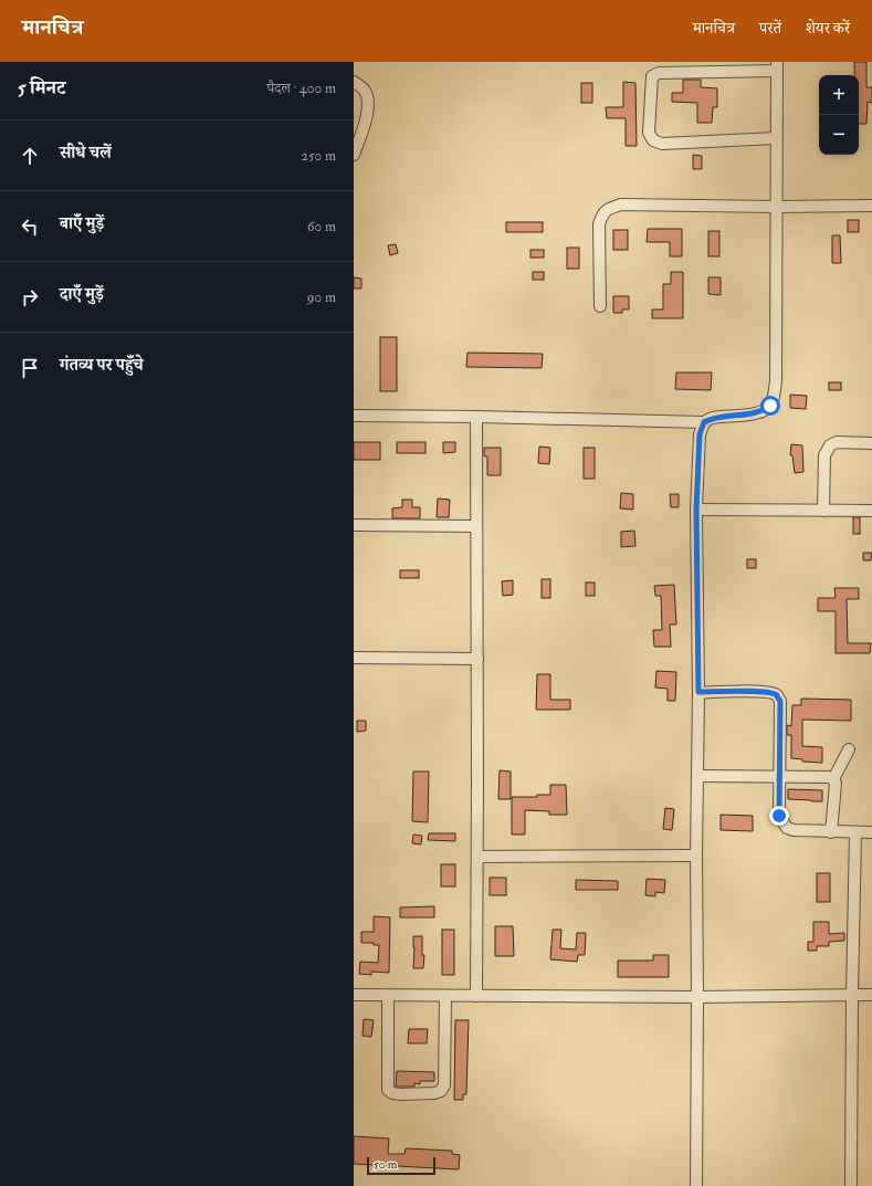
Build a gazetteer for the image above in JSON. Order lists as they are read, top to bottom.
{
  "scale_bar": "50 m",
  "page": {
    "header": "मानचित्र",
    "nav": ["मानचित्र", "परतें", "शेयर करें"],
    "heading": ["5 मिनट", "पैदल · 400 m"],
    "map_buttons": ["+", "−"],
    "list": [
      ["सीधे चलें", "250 m"],
      ["बाएँ मुड़ें", "60 m"],
      ["दाएँ मुड़ें", "90 m"],
      "गंतव्य पर पहुँचे"
    ],
    "scale": "50 m"
  }
}
